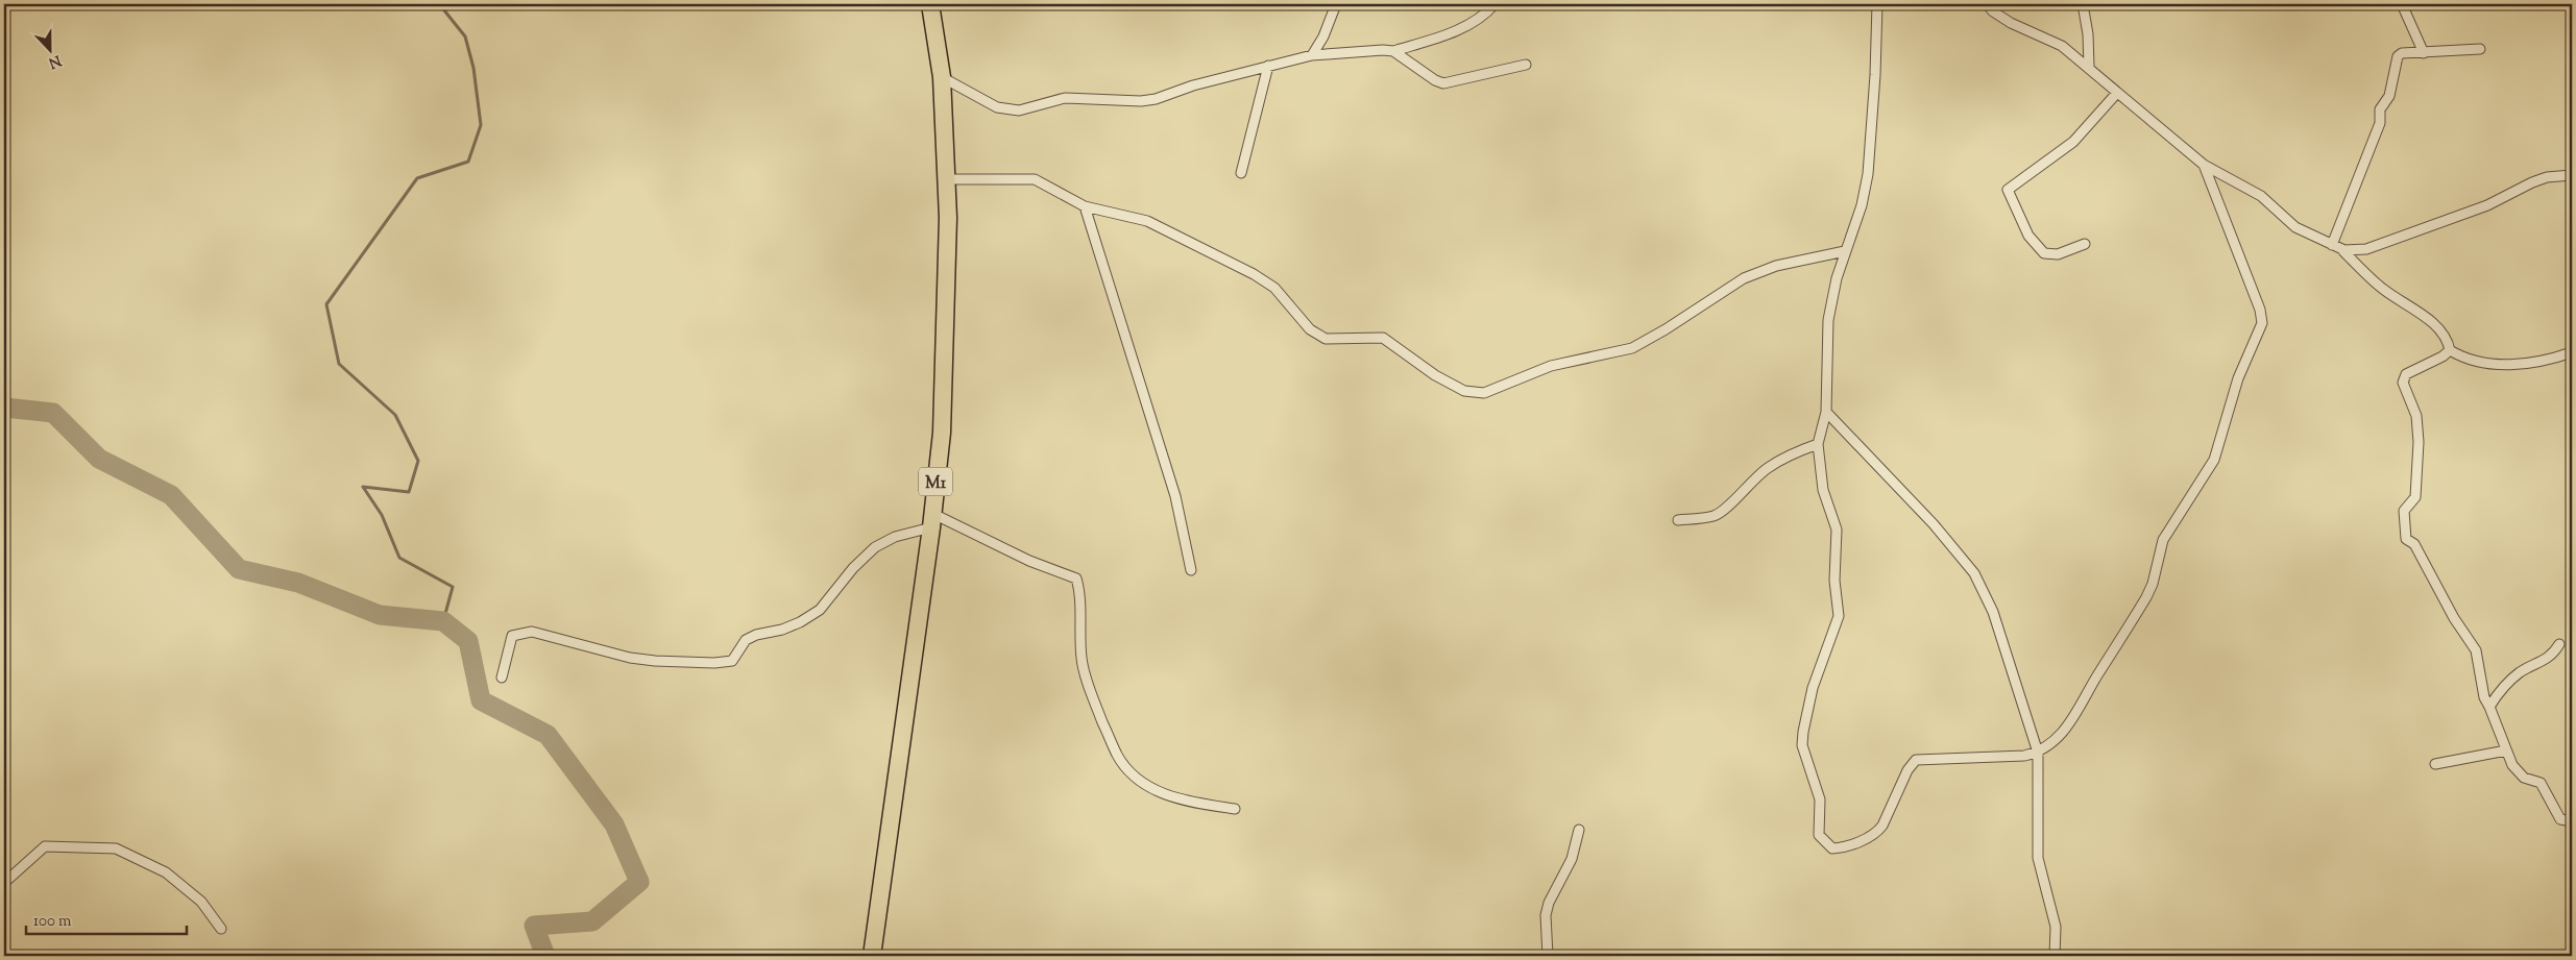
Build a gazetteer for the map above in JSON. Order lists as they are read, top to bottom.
{
  "streets": {
    "highway": ["M1"]
  },
  "scale_bar": "100 m",
  "north": "bottom"
}
